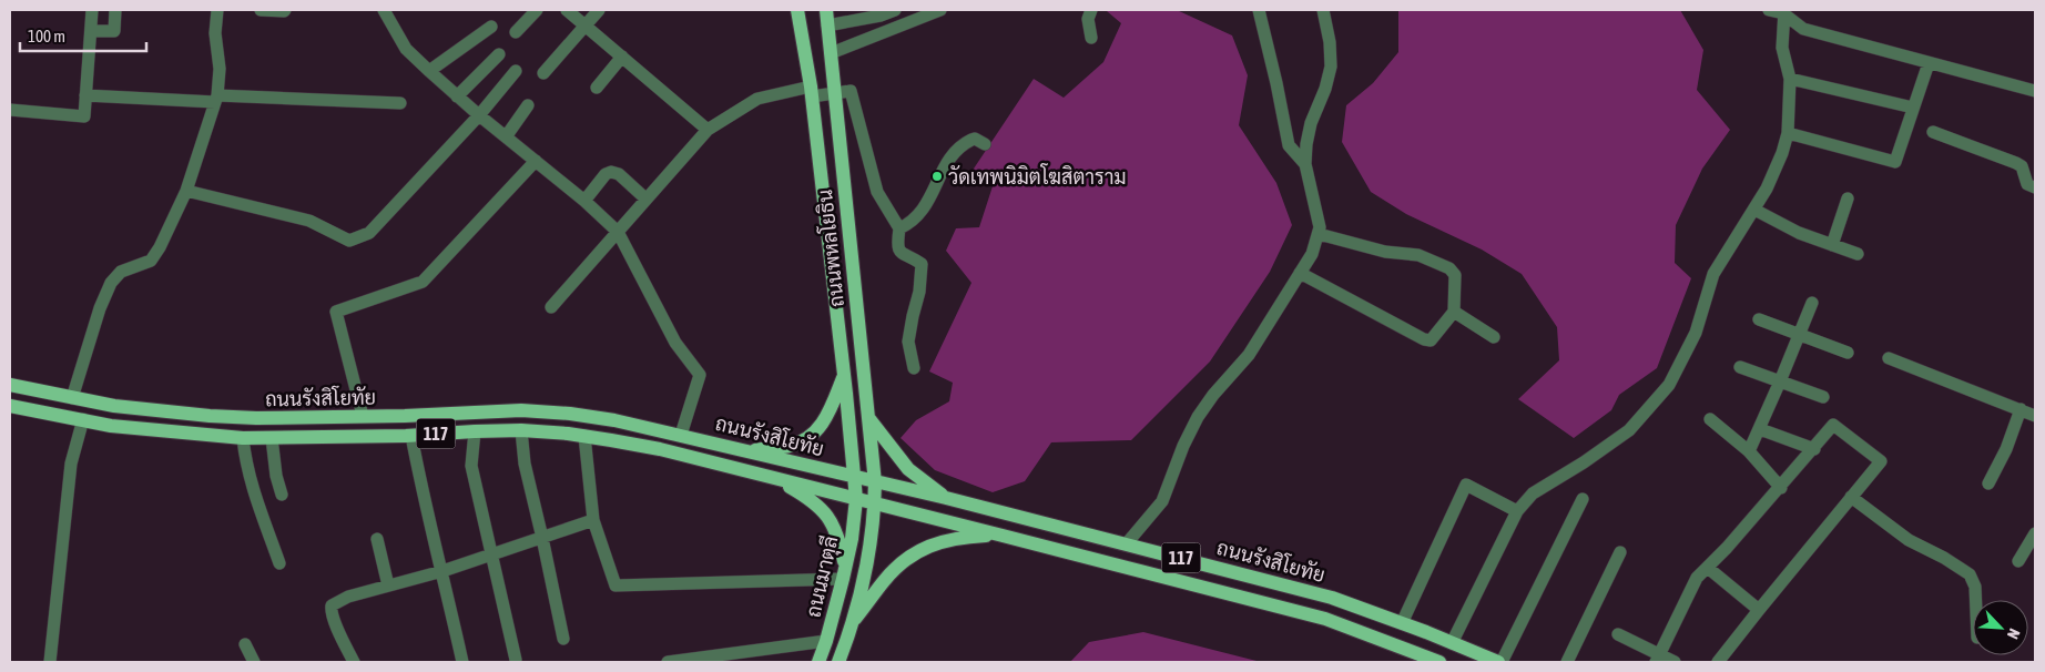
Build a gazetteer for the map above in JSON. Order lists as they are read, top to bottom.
{
  "streets": {
    "main road": [
      "ถนนพหลโยธิน",
      "ถนนรังสิโยทัย",
      "117",
      "ถนนมาตุลี"
    ]
  },
  "crossings": [
    ["ถนนพหลโยธิน", "ถนนรังสิโยทัย"],
    ["ถนนพหลโยธิน", "ถนนมาตุลี"],
    ["ถนนรังสิโยทัย", "ถนนมาตุลี"]
  ],
  "places": ["วัดเทพนิมิตโฆสิตาราม"],
  "scale_bar": "100 m",
  "north": "bottom right"
}
